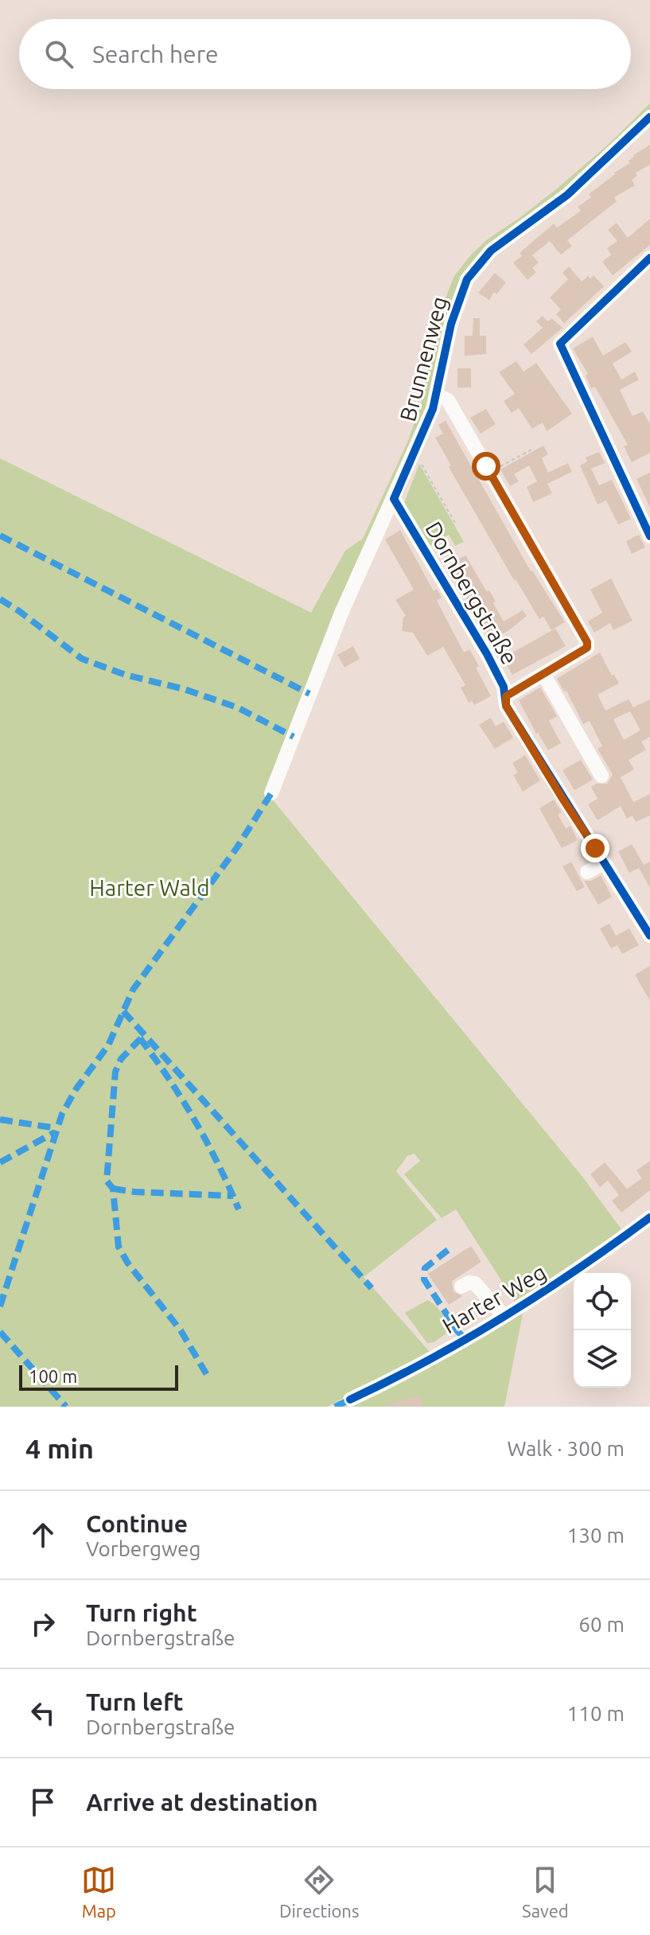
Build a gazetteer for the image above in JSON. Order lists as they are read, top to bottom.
{
  "streets": {
    "street": ["Brunnenweg", "Dornbergstraße", "Harter Weg"]
  },
  "crossings": [
    ["Brunnenweg", "Dornbergstraße"]
  ],
  "parks": ["Harter Wald"],
  "scale_bar": "100 m",
  "page": {
    "search": "Search here",
    "scale": "100 m",
    "heading": ["4 min", "Walk · 300 m"],
    "list": [
      ["Continue", "Vorbergweg", "130 m"],
      ["Turn right", "Dornbergstraße", "60 m"],
      ["Turn left", "Dornbergstraße", "110 m"],
      "Arrive at destination"
    ],
    "nav": ["Map", "Directions", "Saved"]
  }
}
